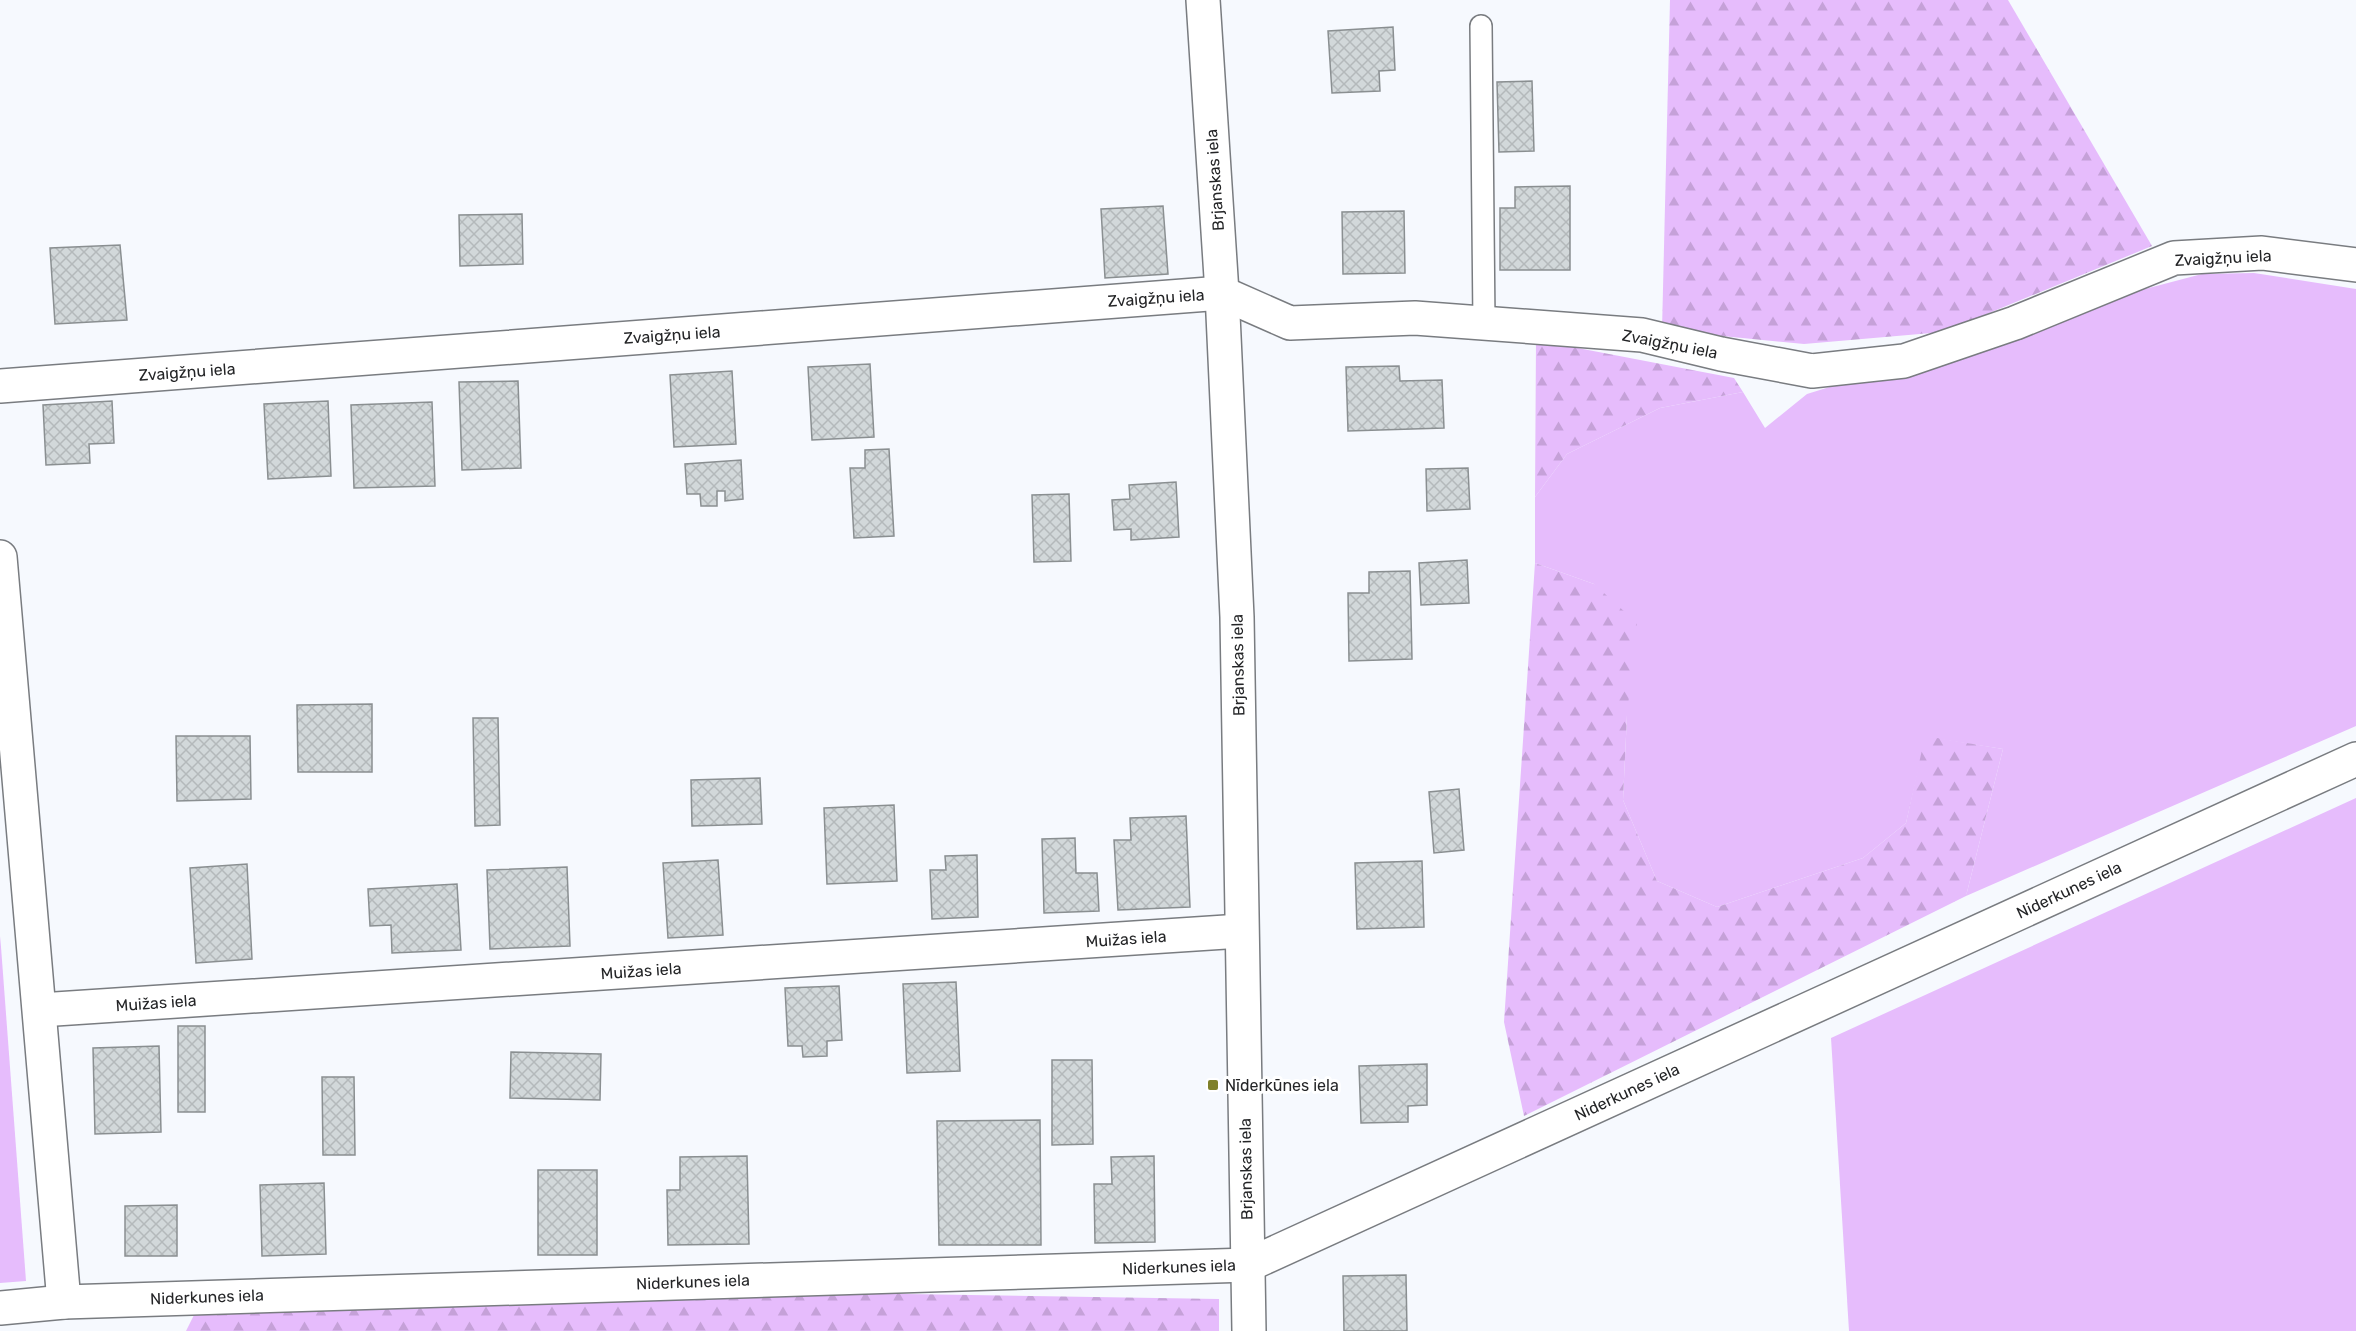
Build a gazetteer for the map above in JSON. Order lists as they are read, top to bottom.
{
  "streets": {
    "street": [
      "Brjanskas iela",
      "Zvaigžņu iela",
      "Niderkunes iela",
      "Muižas iela"
    ]
  },
  "crossings": [
    ["Brjanskas iela", "Zvaigžņu iela"],
    ["Brjanskas iela", "Niderkunes iela"],
    ["Brjanskas iela", "Muižas iela"]
  ],
  "places": {
    "transit": ["Nīderkūnes iela"]
  }
}
